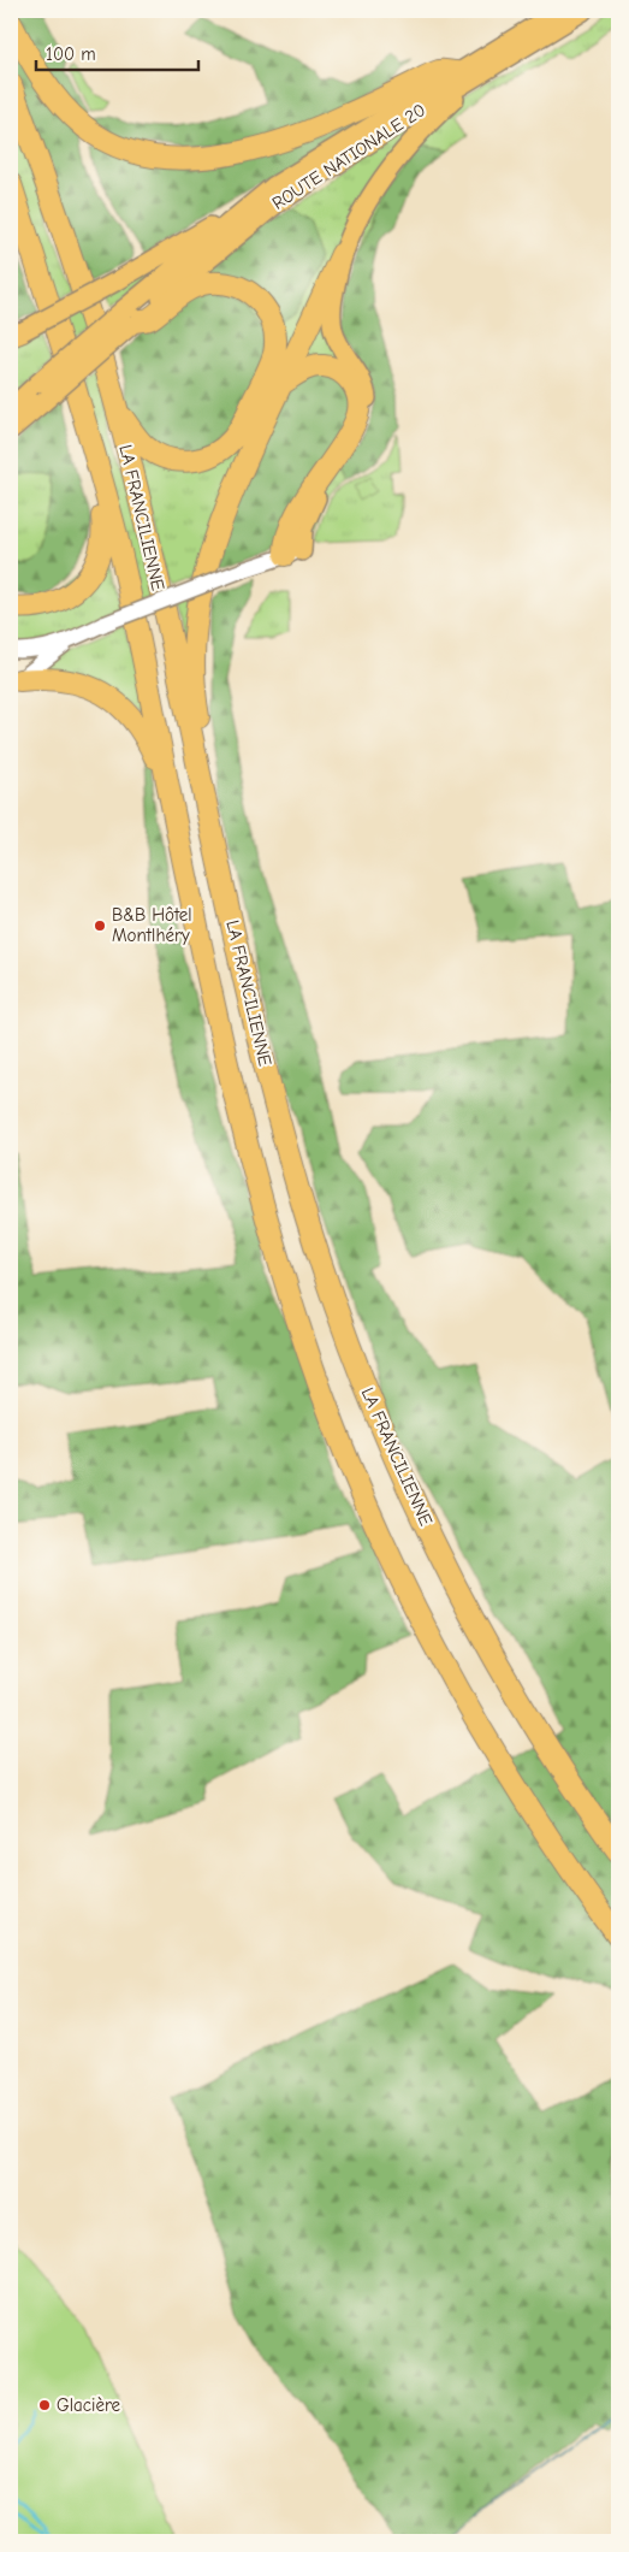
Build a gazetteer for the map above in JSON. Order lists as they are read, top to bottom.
{
  "streets": {
    "highway": ["LA FRANCILIENNE"],
    "main road": ["ROUTE NATIONALE 20"]
  },
  "places": ["B&B Hôtel Montlhéry", "Glacière"],
  "scale_bar": "100 m"
}
